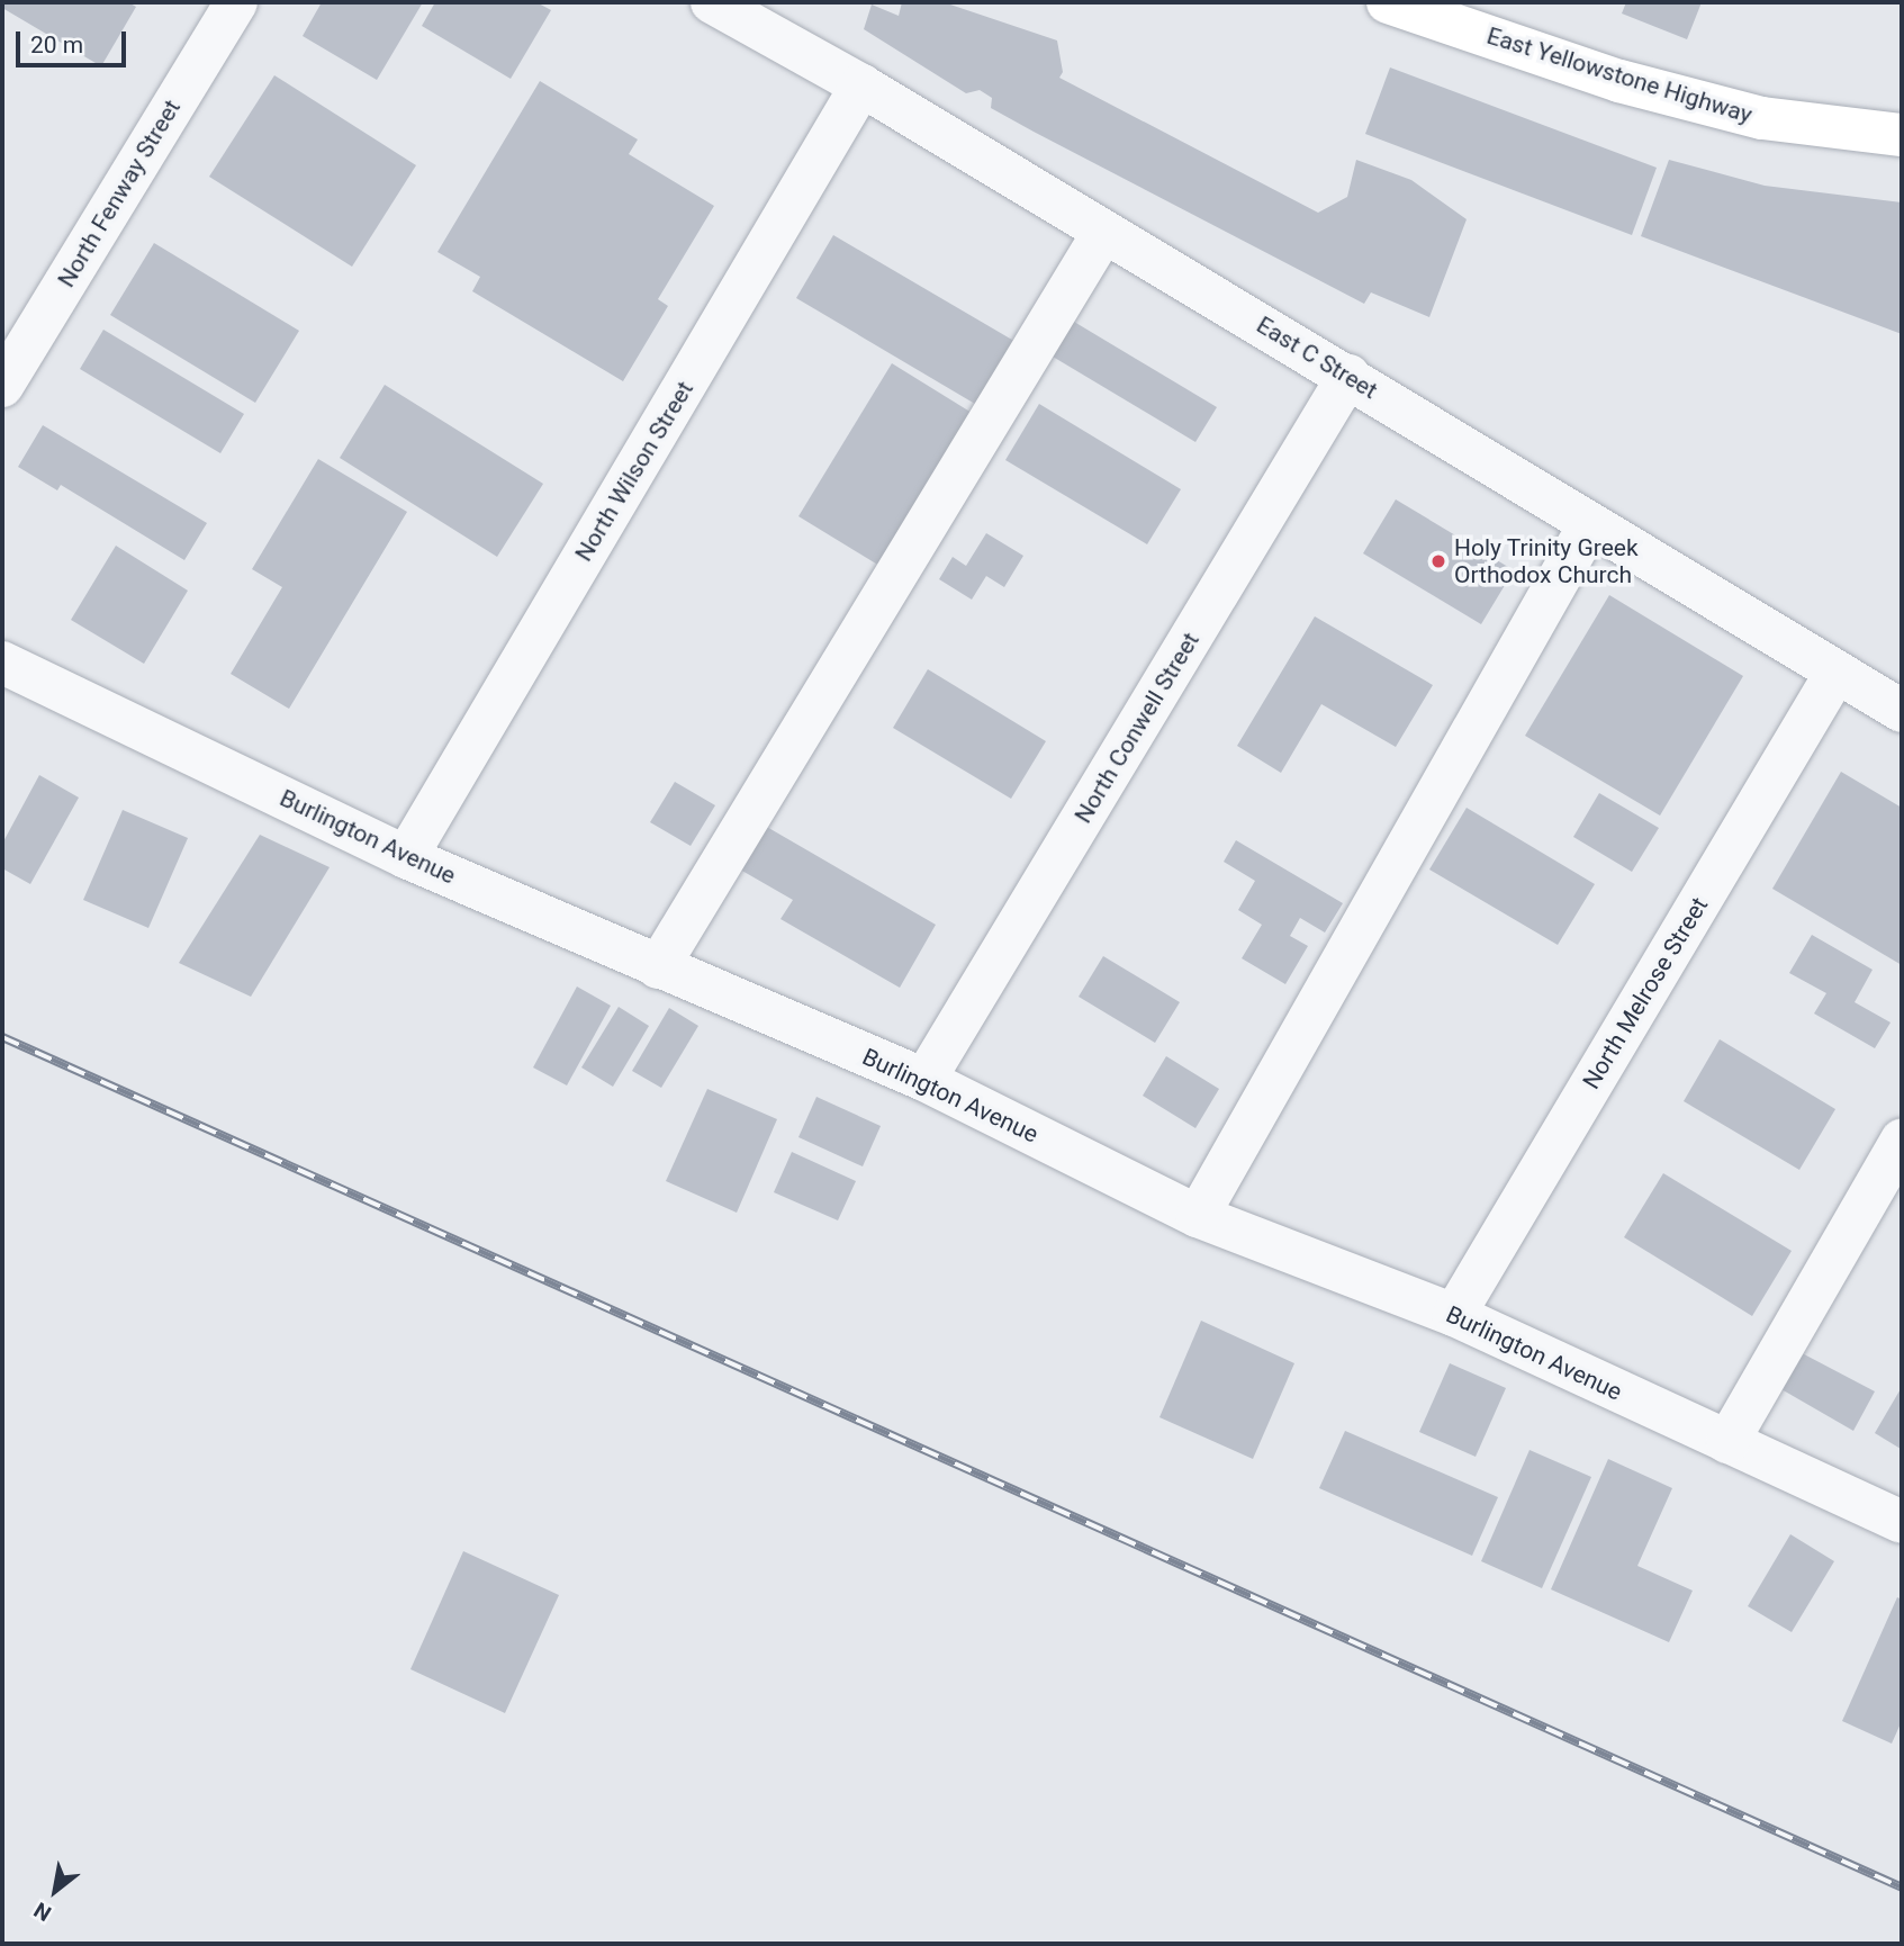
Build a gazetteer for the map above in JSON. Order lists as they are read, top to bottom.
{
  "streets": {
    "main road": ["East Yellowstone Highway"],
    "street": [
      "North Fenway Street",
      "East C Street",
      "North Wilson Street",
      "North Conwell Street",
      "Burlington Avenue",
      "North Melrose Street"
    ]
  },
  "crossings": [
    ["East C Street", "North Wilson Street"],
    ["East C Street", "North Conwell Street"],
    ["East C Street", "North Melrose Street"],
    ["North Wilson Street", "Burlington Avenue"],
    ["North Conwell Street", "Burlington Avenue"],
    ["Burlington Avenue", "North Melrose Street"]
  ],
  "places": ["Holy Trinity Greek Orthodox Church"],
  "scale_bar": "20 m",
  "north": "bottom left"
}
